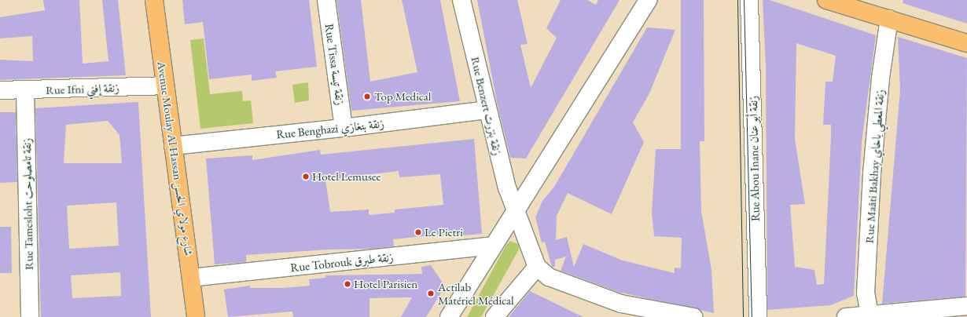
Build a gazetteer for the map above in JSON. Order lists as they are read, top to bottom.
{
  "streets": {
    "main road": ["Avenue Moulay Al Hassan شارع مولاي الحسن"],
    "street": [
      "Rue Tissa زنقة تيسة",
      "Rue Ifni زنقة إفني",
      "Rue Benzert زنقة بنزرت",
      "Rue Benghazi زنقة بنغازي",
      "Rue Abou Inane زنقة أبو عنان",
      "Rue Maâti Bakhay زنقة المعطي باخاي",
      "Rue Tamesloht زنقة تامصلوحت",
      "Rue Tobrouk زنقة طبرق"
    ]
  },
  "crossings": [
    ["Rue Tissa زنقة تيسة", "Rue Benghazi زنقة بنغازي"],
    ["Rue Ifni زنقة إفني", "Avenue Moulay Al Hassan شارع مولاي الحسن"],
    ["Rue Ifni زنقة إفني", "Rue Tamesloht زنقة تامصلوحت"],
    ["Rue Benzert زنقة بنزرت", "Rue Benghazi زنقة بنغازي"],
    ["Rue Benghazi زنقة بنغازي", "Avenue Moulay Al Hassan شارع مولاي الحسن"],
    ["Avenue Moulay Al Hassan شارع مولاي الحسن", "Rue Tobrouk زنقة طبرق"]
  ],
  "places": [
    "Top Medical",
    "Hotel Lemusee",
    "Le Pietri",
    "Hotel Parisien",
    "Actilab Matériel Médical"
  ]
}
